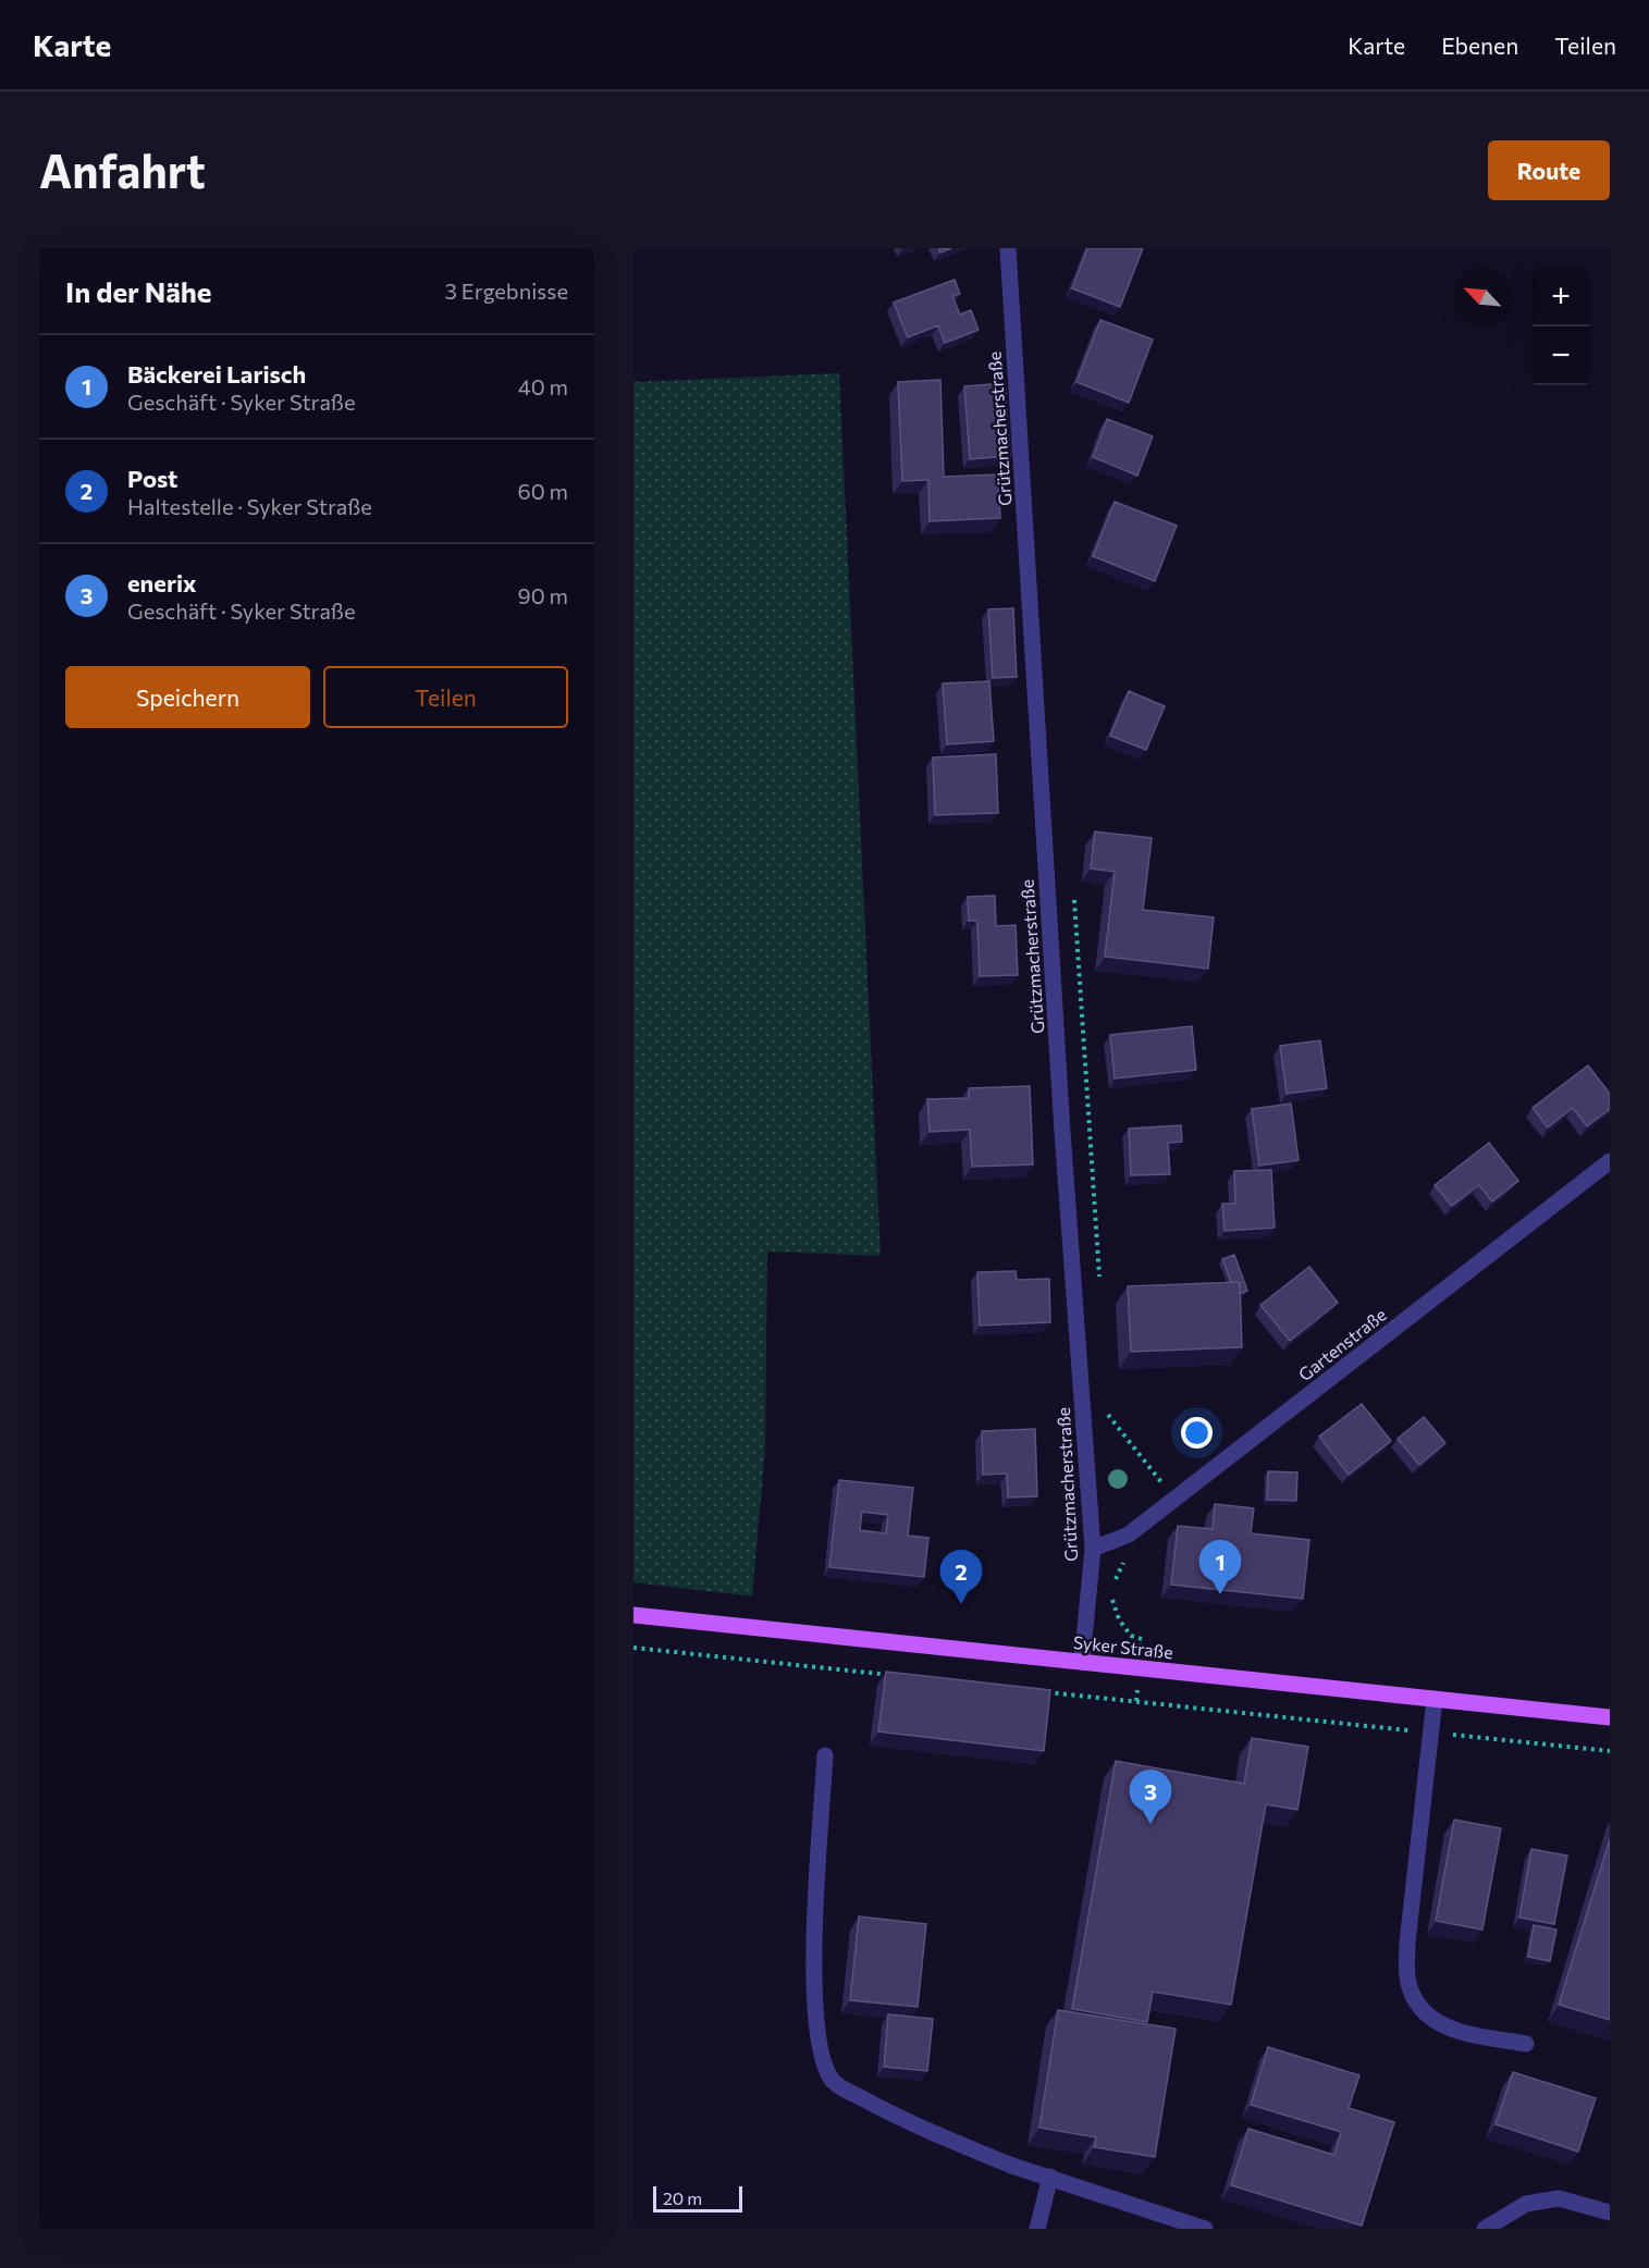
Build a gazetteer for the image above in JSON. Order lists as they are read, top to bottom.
{
  "streets": {
    "main road": ["Syker Straße"],
    "street": ["Grützmacherstraße", "Gartenstraße"]
  },
  "crossings": [
    ["Grützmacherstraße", "Gartenstraße"],
    ["Grützmacherstraße", "Syker Straße"]
  ],
  "scale_bar": "20 m",
  "north": "top left",
  "page": {
    "header": "Karte",
    "nav": ["Karte", "Ebenen", "Teilen"],
    "buttons": [
      "Route",
      ["Speichern", "Teilen"]
    ],
    "title": "Anfahrt",
    "heading": ["In der Nähe", "3 Ergebnisse"],
    "map_buttons": ["+", "−"],
    "list": [
      {
        "mark": "1",
        "name": "Bäckerei Larisch",
        "note": "Geschäft · Syker Straße",
        "value": "40 m"
      },
      {
        "mark": "2",
        "name": "Post",
        "note": "Haltestelle · Syker Straße",
        "value": "60 m"
      },
      {
        "mark": "3",
        "name": "enerix",
        "note": "Geschäft · Syker Straße",
        "value": "90 m"
      }
    ],
    "pins": ["1", "2", "3"],
    "scale": "20 m"
  }
}
